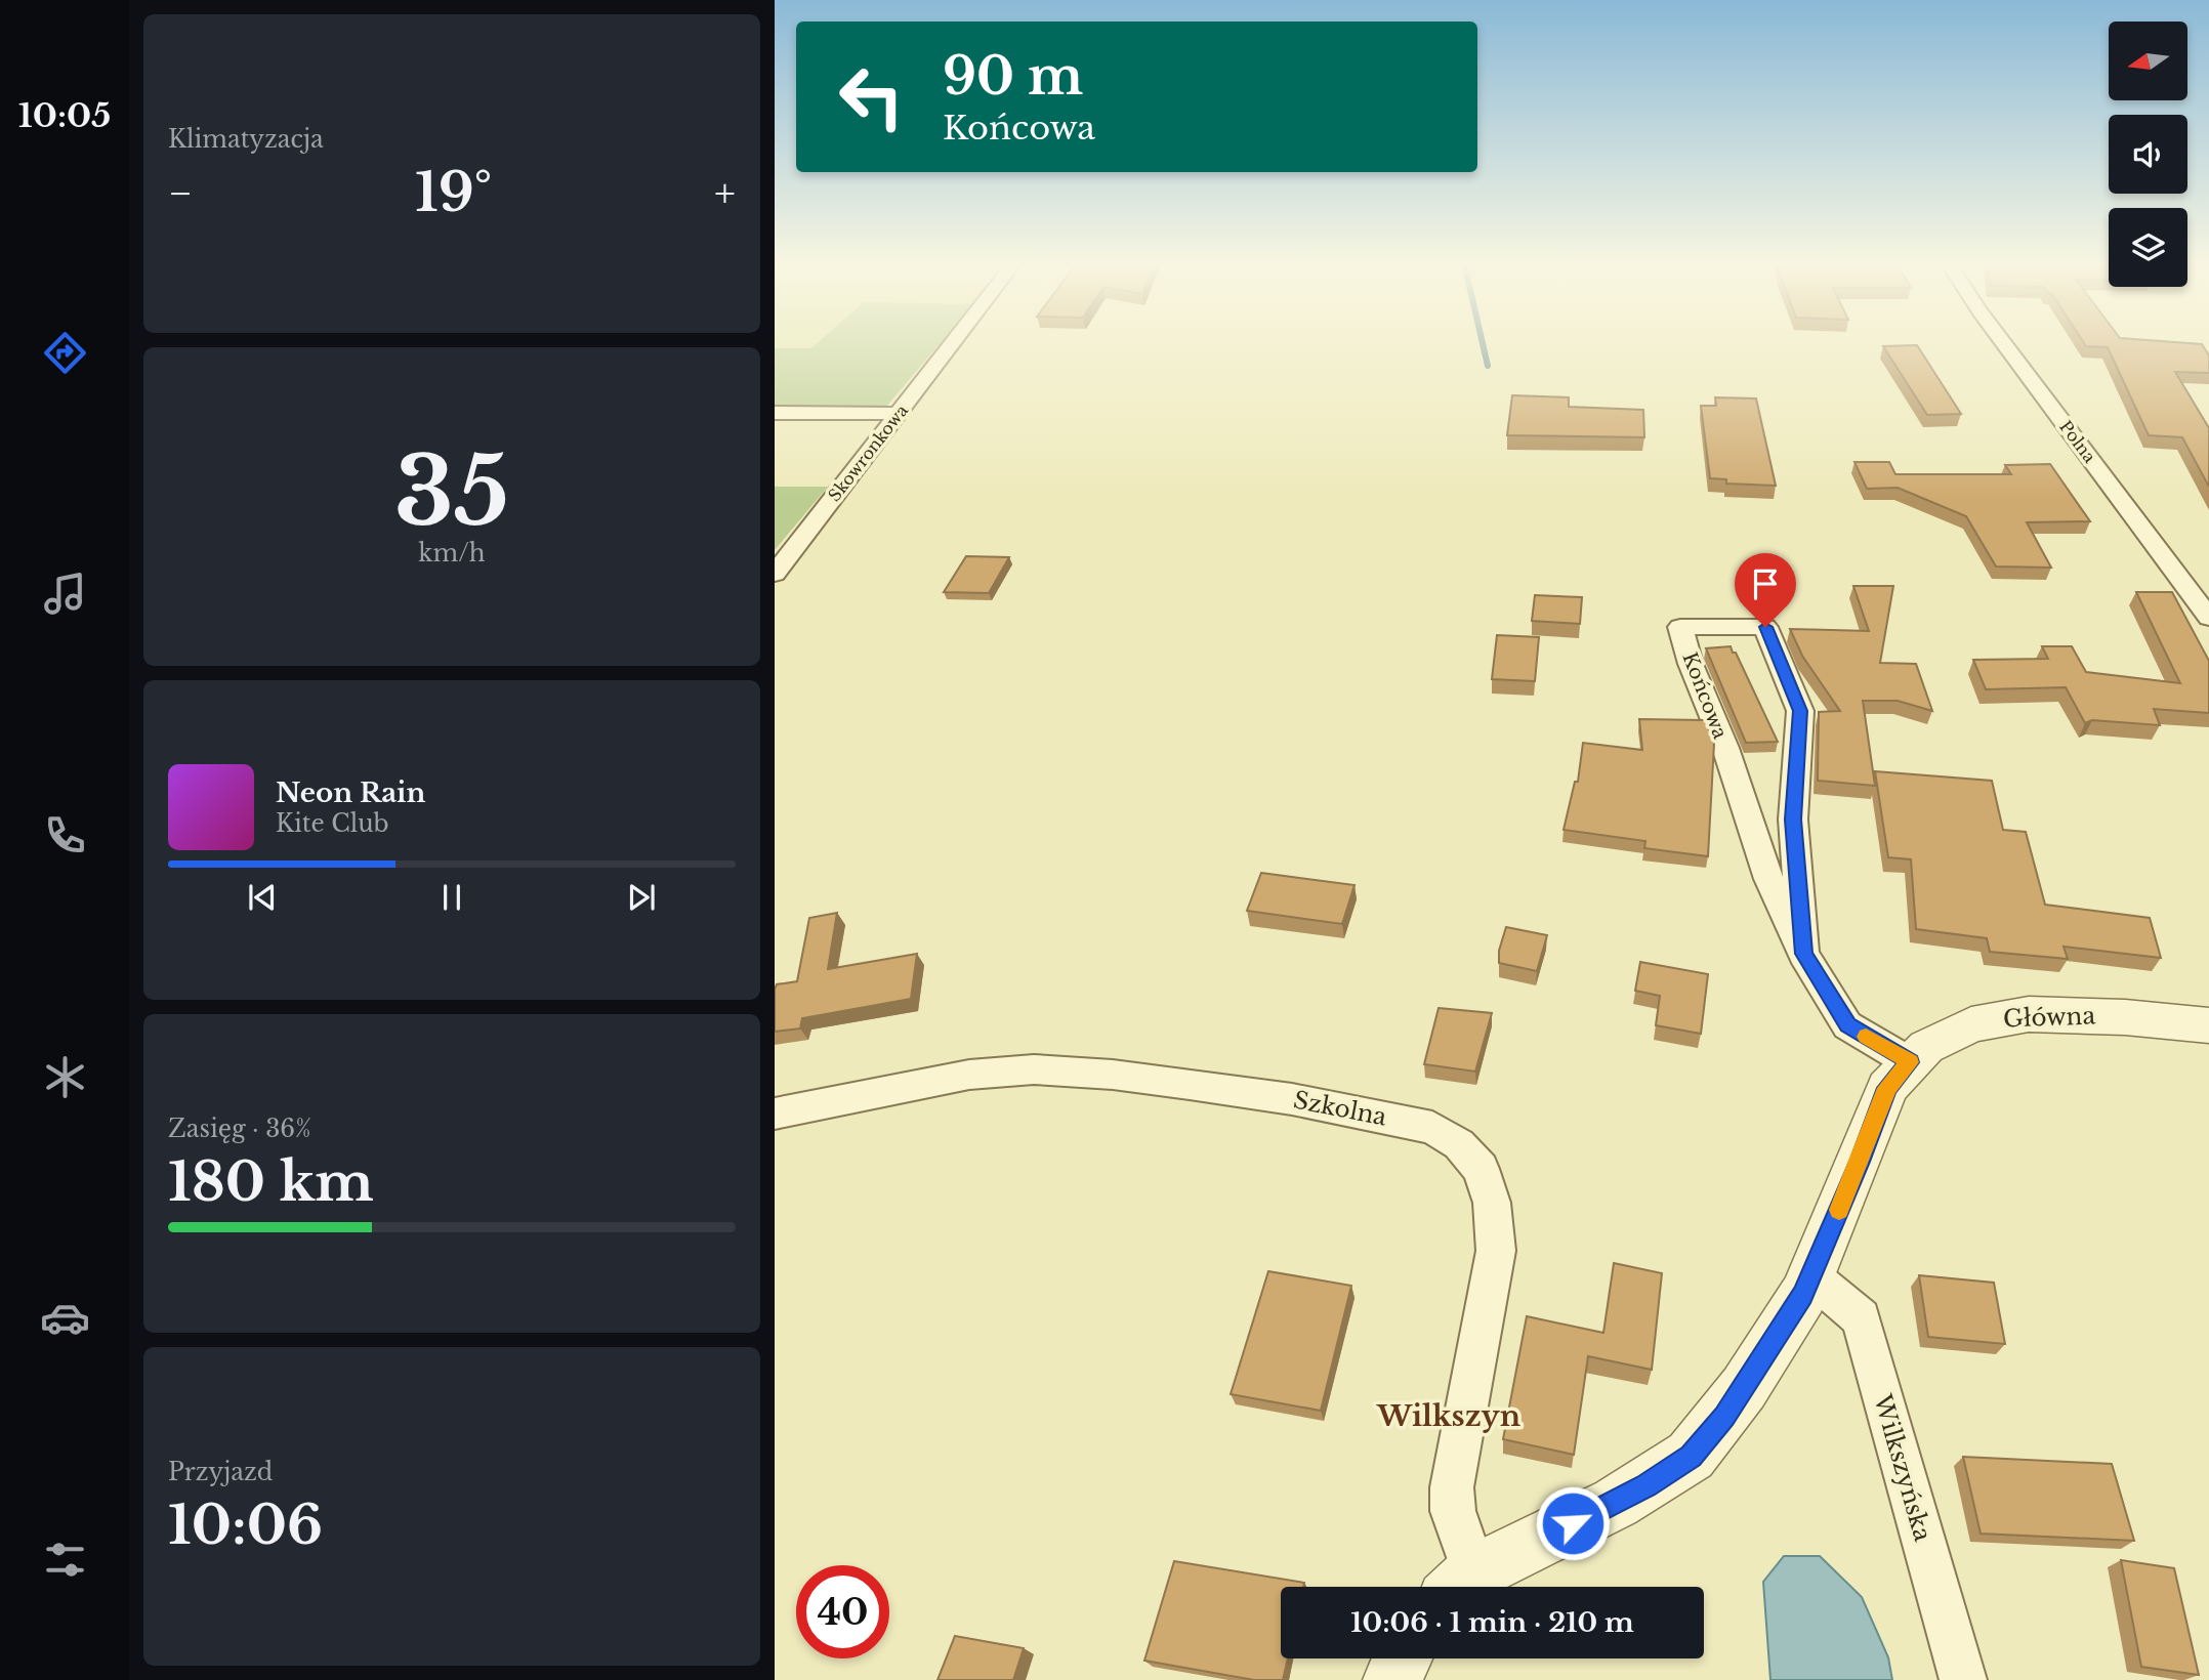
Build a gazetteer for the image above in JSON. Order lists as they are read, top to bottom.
{
  "streets": {
    "street": [
      "Polna",
      "Skowronkowa",
      "Końcowa",
      "Główna",
      "Szkolna",
      "Wilkszyńska"
    ]
  },
  "crossings": [
    ["Końcowa", "Główna"],
    ["Główna", "Szkolna"],
    ["Główna", "Wilkszyńska"]
  ],
  "districts": ["Wilkszyn"],
  "north": "left",
  "page": {
    "tabs": "10:05",
    "tile": [
      "Klimatyzacja",
      ["35", "km/h"],
      ["Zasięg · 36%", "180 km"],
      ["Przyjazd", "10:06"]
    ],
    "turn": ["90 m", "Końcowa"],
    "heat": ["−", "19°", "+"],
    "song": ["Neon Rain", "Kite Club"],
    "limit": "40",
    "trip": "10:06 · 1 min · 210 m"
  }
}
